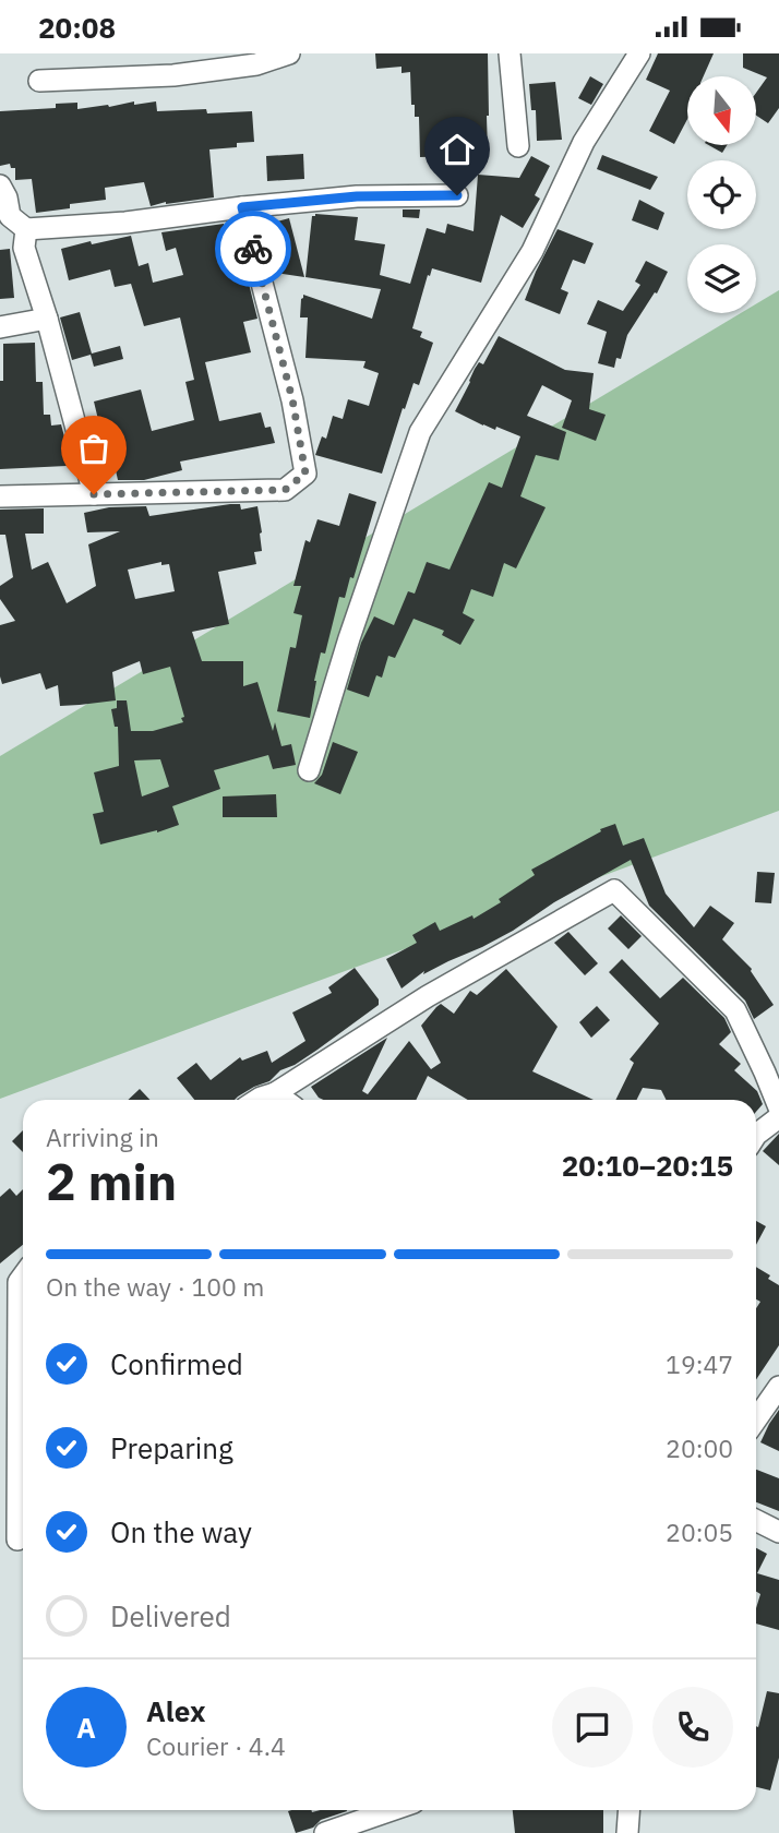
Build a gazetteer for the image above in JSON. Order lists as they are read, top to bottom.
{
  "north": "bottom",
  "page": {
    "status": "20:08",
    "heading": ["2 min", "Arriving in", "20:10–20:15"],
    "panel": ["Alex", "Courier · 4.4"],
    "bar": "On the way · 100 m",
    "list": [
      ["Confirmed", "19:47"],
      ["Preparing", "20:00"],
      ["On the way", "20:05"],
      "Delivered"
    ],
    "round": "A"
  }
}
